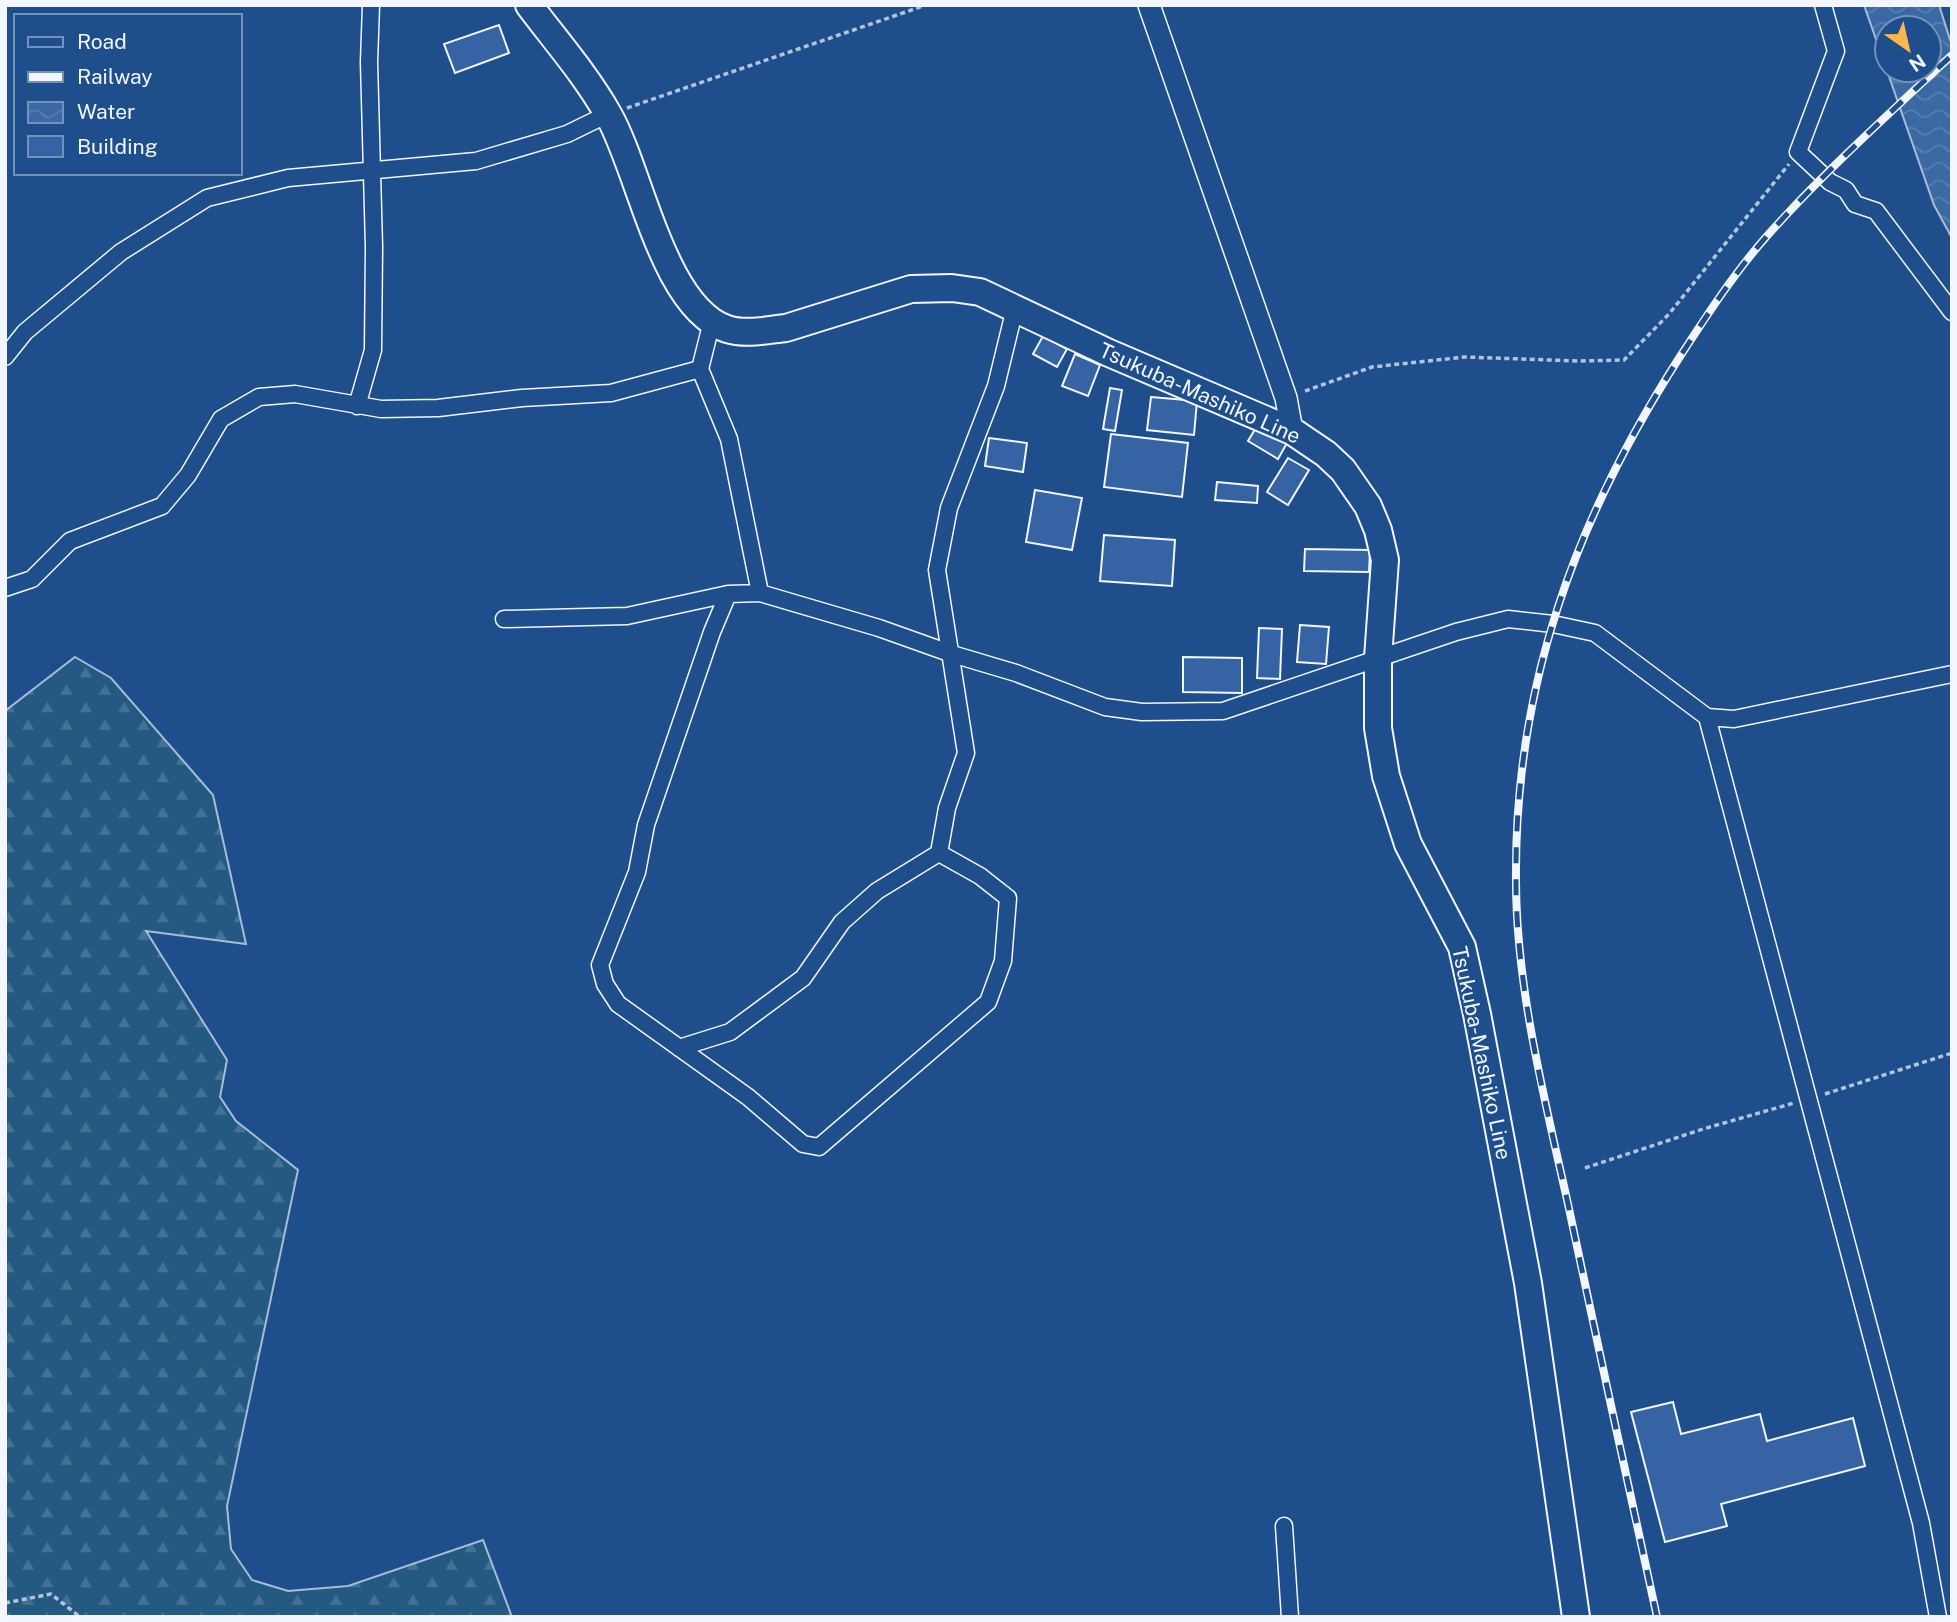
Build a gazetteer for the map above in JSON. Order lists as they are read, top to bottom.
{
  "streets": {
    "main road": ["Tsukuba-Mashiko Line"]
  },
  "legend": [
    "Road",
    "Railway",
    "Water",
    "Building"
  ],
  "north": "bottom right"
}
